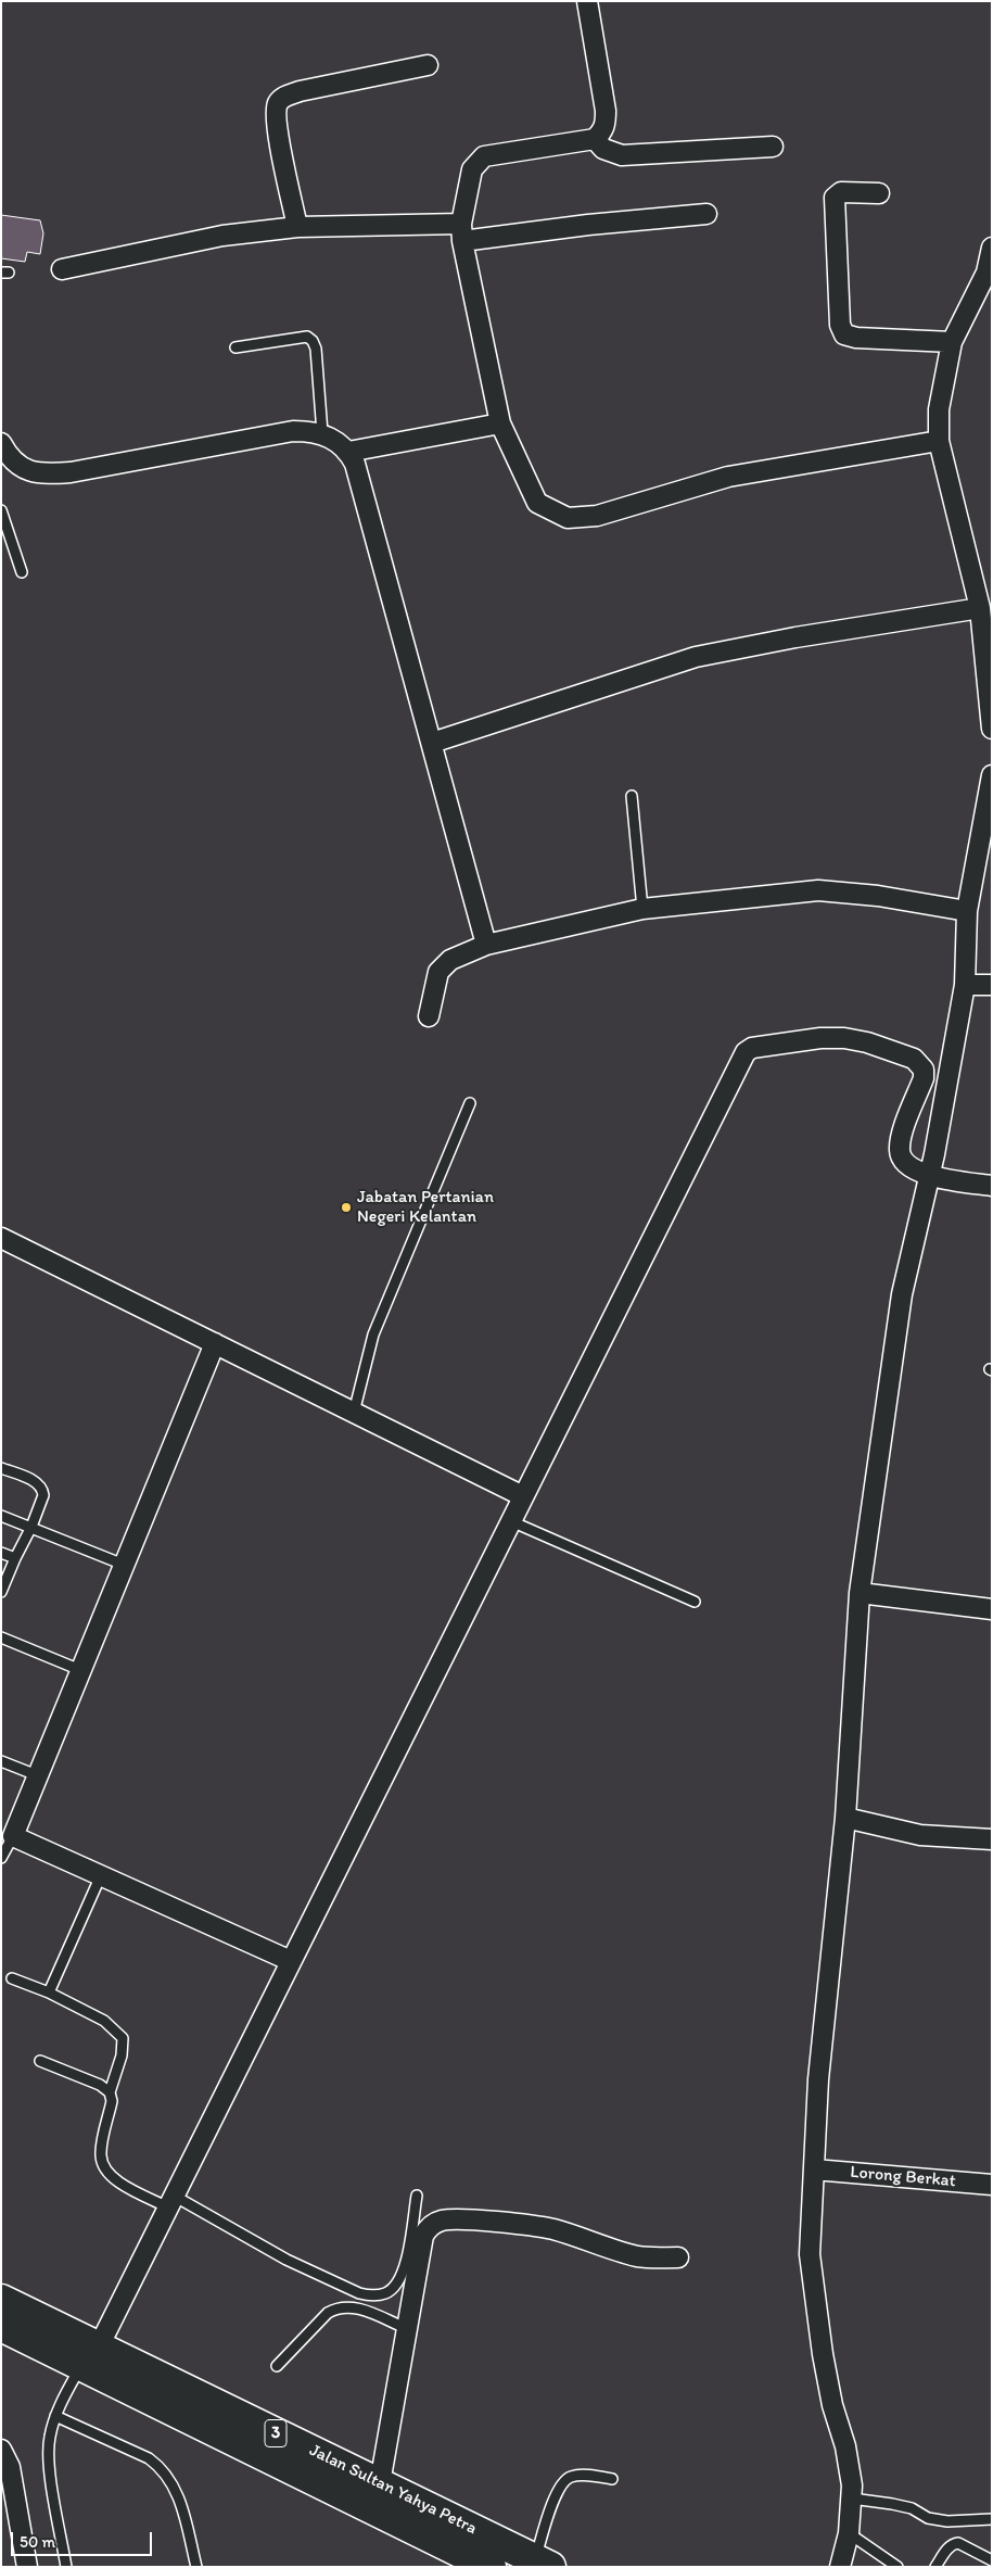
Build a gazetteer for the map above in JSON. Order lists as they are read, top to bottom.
{
  "streets": {
    "highway": ["3", "Jalan Sultan Yahya Petra"],
    "street": ["Lorong Berkat"]
  },
  "places": ["Jabatan Pertanian Negeri Kelantan"],
  "scale_bar": "50 m"
}
